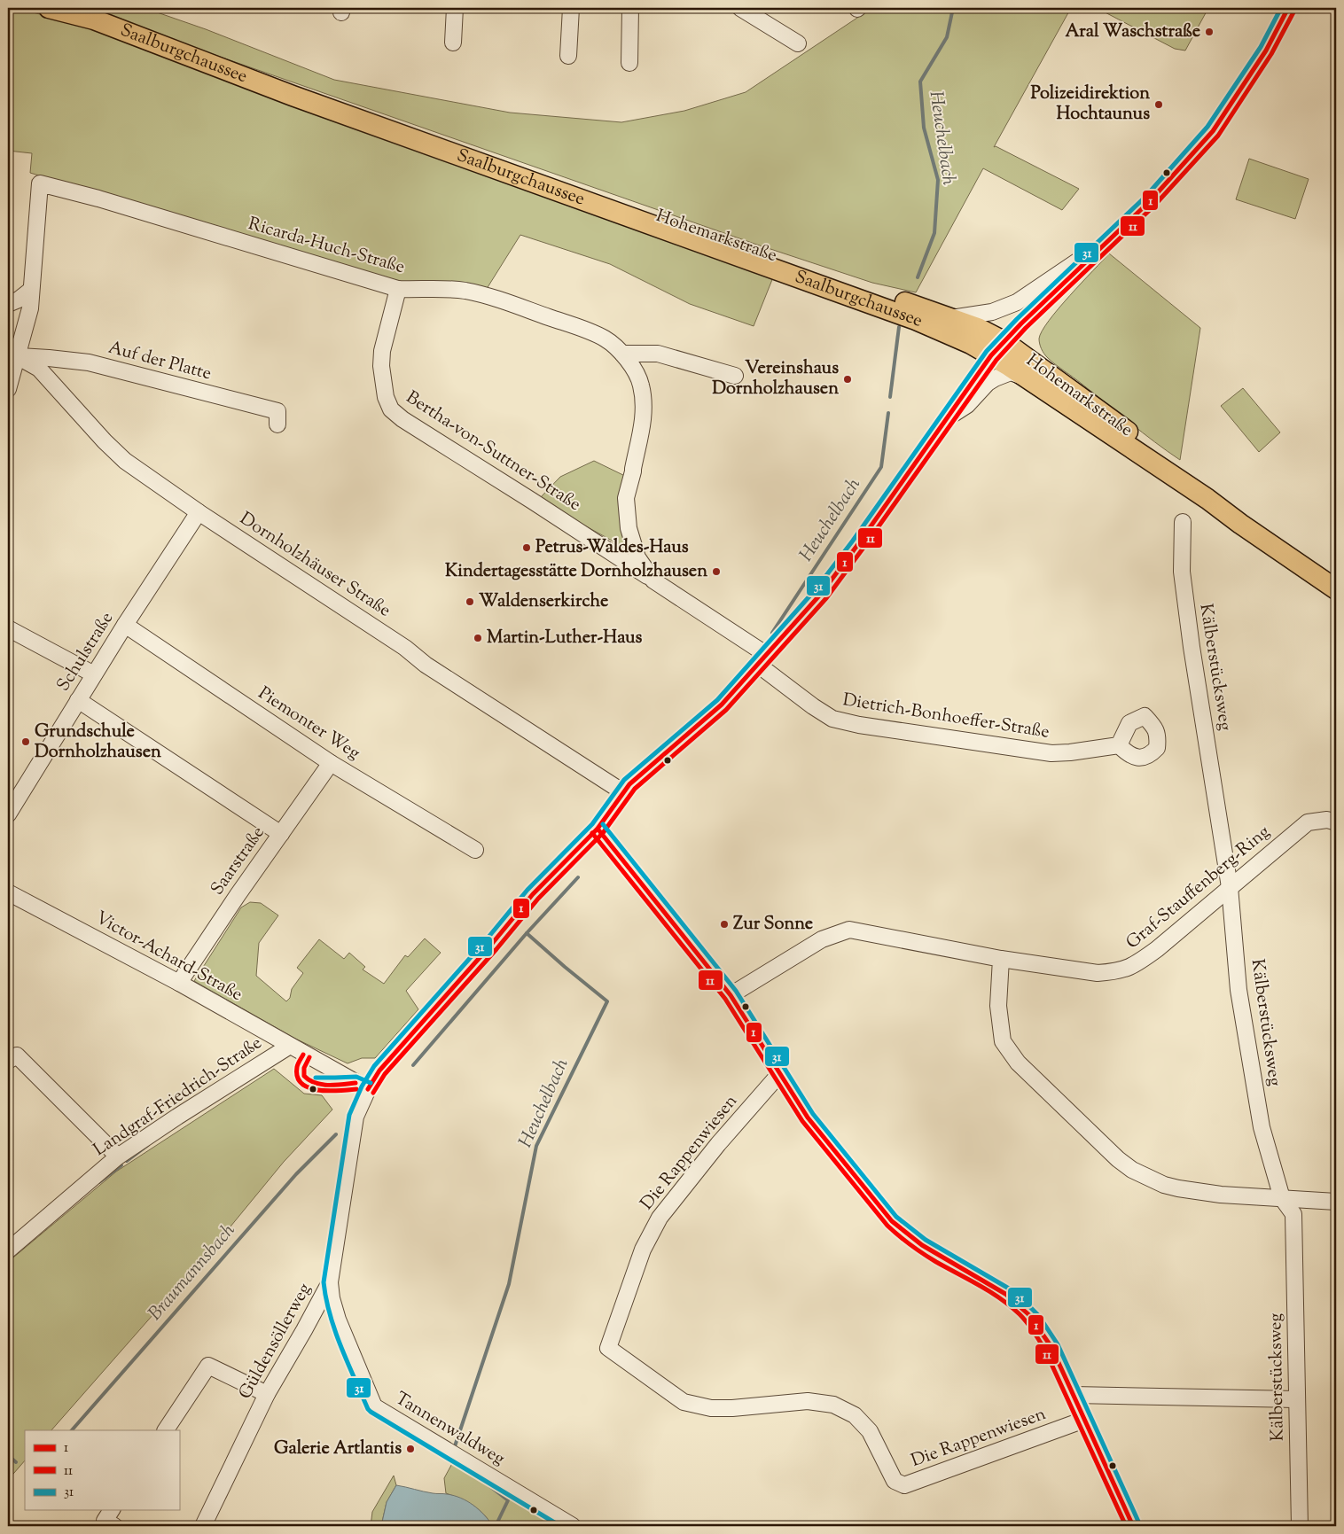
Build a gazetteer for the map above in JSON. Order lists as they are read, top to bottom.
{
  "streets": {
    "main road": ["Saalburgchaussee", "Hohemarkstraße"],
    "street": [
      "Ricarda-Huch-Straße",
      "Auf der Platte",
      "Bertha-von-Suttner-Straße",
      "Dornholzhäuser Straße",
      "Schulstraße",
      "Kälberstücksweg",
      "Dietrich-Bonhoeffer-Straße",
      "Piemonter Weg",
      "Saarstraße",
      "Graf-Stauffenberg-Ring",
      "Victor-Achard-Straße",
      "Landgraf-Friedrich-Straße",
      "Die Rappenwiesen",
      "Güldensöllerweg",
      "Tannenwaldweg"
    ]
  },
  "crossings": [
    ["Saalburgchaussee", "Hohemarkstraße"],
    ["Saalburgchaussee", "Güldensöllerweg"],
    ["Hohemarkstraße", "Güldensöllerweg"],
    ["Ricarda-Huch-Straße", "Bertha-von-Suttner-Straße"],
    ["Ricarda-Huch-Straße", "Dietrich-Bonhoeffer-Straße"],
    ["Ricarda-Huch-Straße", "Güldensöllerweg"],
    ["Auf der Platte", "Dornholzhäuser Straße"],
    ["Dornholzhäuser Straße", "Schulstraße"],
    ["Dornholzhäuser Straße", "Güldensöllerweg"],
    ["Schulstraße", "Piemonter Weg"],
    ["Kälberstücksweg", "Graf-Stauffenberg-Ring"],
    ["Dietrich-Bonhoeffer-Straße", "Güldensöllerweg"],
    ["Piemonter Weg", "Saarstraße"],
    ["Saarstraße", "Victor-Achard-Straße"],
    ["Victor-Achard-Straße", "Landgraf-Friedrich-Straße"],
    ["Victor-Achard-Straße", "Güldensöllerweg"],
    ["Güldensöllerweg", "Tannenwaldweg"]
  ],
  "water": ["Heuchelbach", "Braumannsbach"],
  "places": [
    "Aral Waschstraße",
    "Polizeidirektion Hochtaunus",
    "Vereinshaus Dornholzhausen",
    "Petrus-Waldes-Haus",
    "Kindertagesstätte Dornholzhausen",
    "Waldenserkirche",
    "Martin-Luther-Haus",
    "Grundschule Dornholzhausen",
    "Zur Sonne",
    "Galerie Artlantis"
  ],
  "lines": ["transit line 1", "transit line 31", "transit line 11"],
  "legend": ["1", "11", "31"]
}
